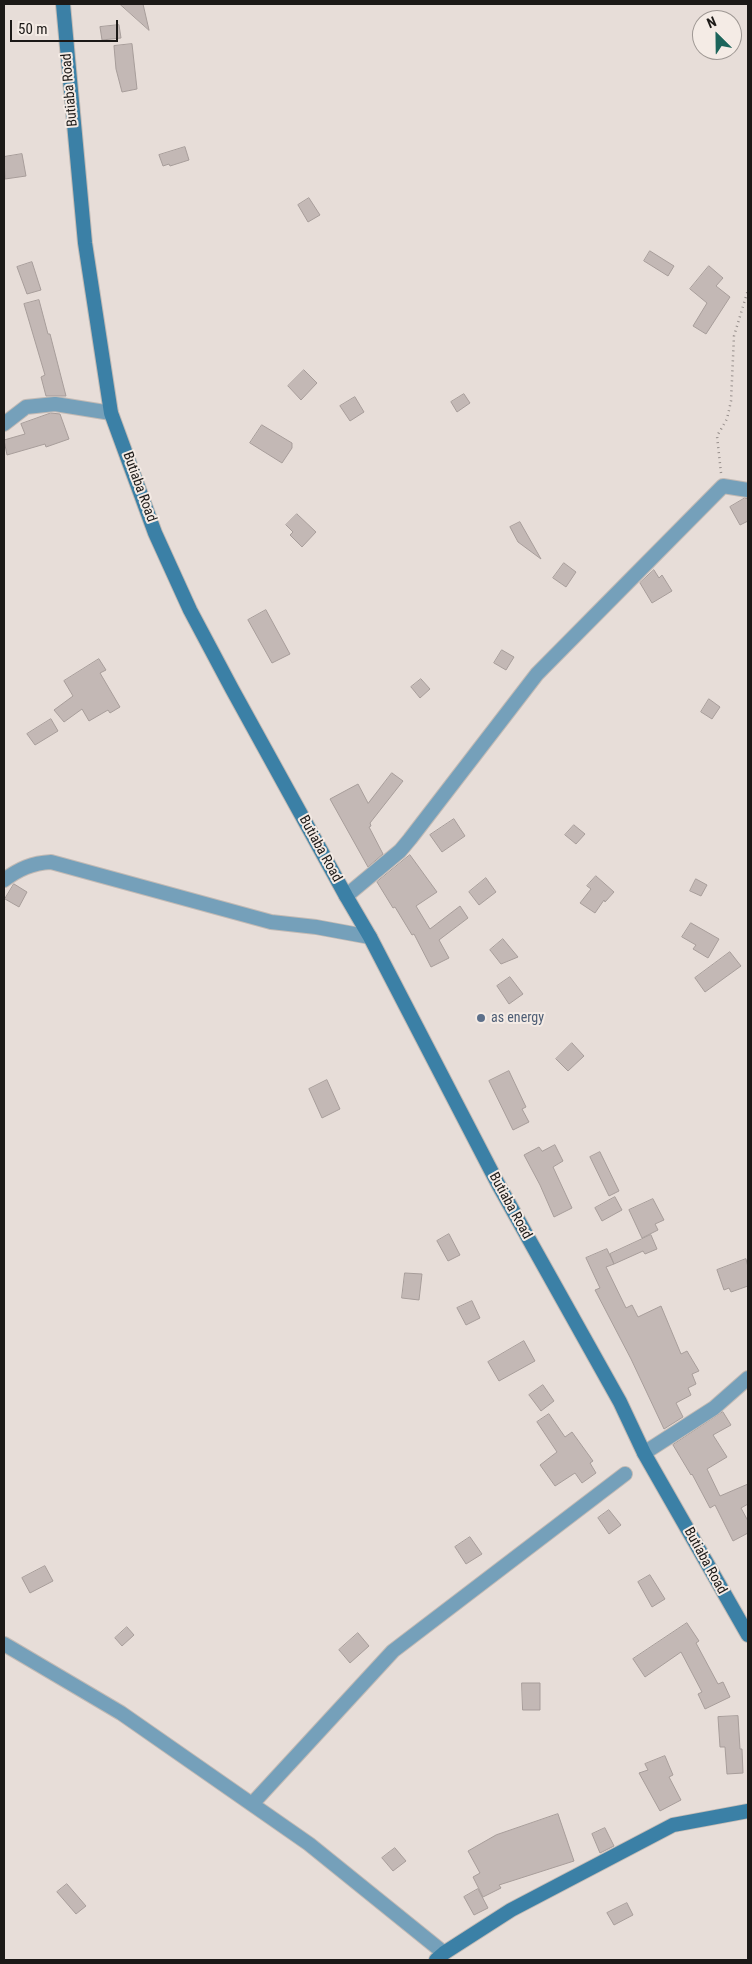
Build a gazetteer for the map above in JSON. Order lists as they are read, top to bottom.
{
  "streets": {
    "main road": ["Butiaba Road"]
  },
  "places": ["as energy"],
  "scale_bar": "50 m",
  "north": "top left"
}
